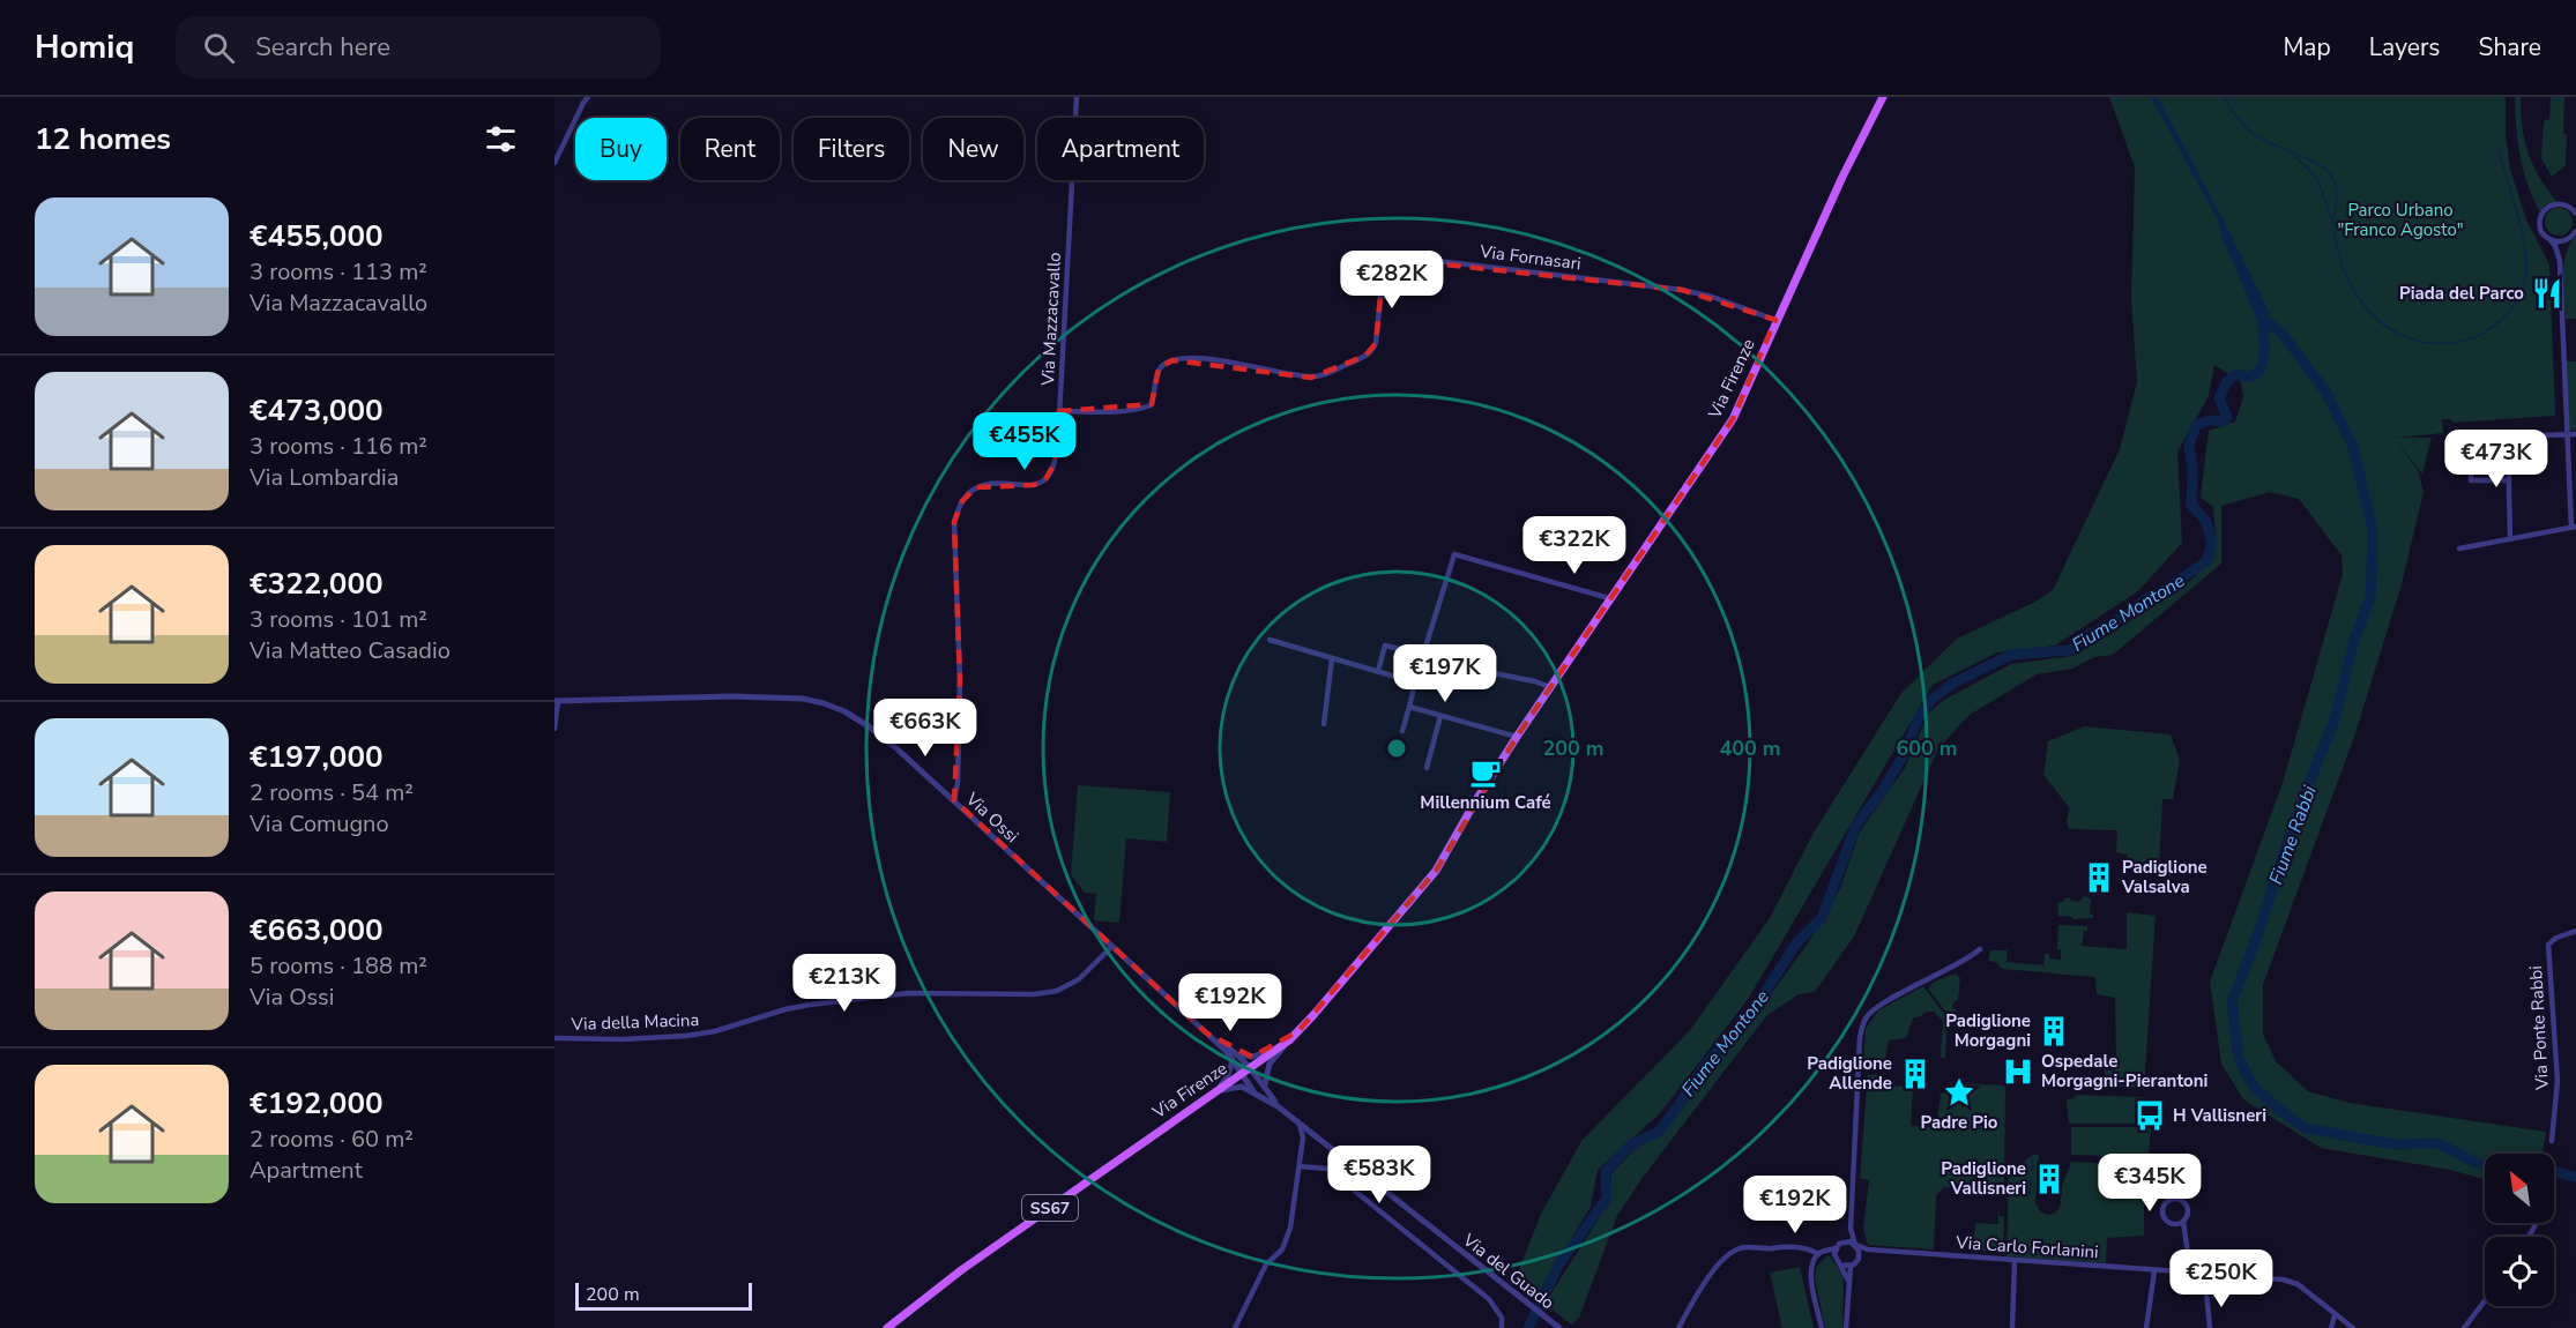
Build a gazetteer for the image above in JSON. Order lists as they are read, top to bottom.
{
  "streets": {
    "main road": ["Via Firenze", "SS67"],
    "street": [
      "Via Fornasari",
      "Via Mazzacavallo",
      "Via Ossi",
      "Via della Macina",
      "Via Ponte Rabbi",
      "Via Carlo Forlanini",
      "Via del Guado"
    ]
  },
  "crossings": [
    ["Via Fornasari", "Via Mazzacavallo"],
    ["Via Fornasari", "Via Firenze"],
    ["Via Mazzacavallo", "Via Ossi"],
    ["Via Firenze", "Via Ossi"],
    ["Via Firenze", "Via del Guado"],
    ["Via Ossi", "Via della Macina"],
    ["Via Ossi", "Via del Guado"]
  ],
  "water": ["Fiume Montone", "Fiume Rabbi"],
  "parks": ["Parco Urbano \"Franco Agosto\""],
  "places": {
    "restaurant": ["Piada del Parco"],
    "cafe": ["Millennium Café"],
    "building": [
      "Padiglione Valsalva",
      "Padiglione Morgagni",
      "Padiglione Allende",
      "Padiglione Vallisneri"
    ],
    "hospital": ["Ospedale Morgagni-Pierantoni"],
    "place": ["Padre Pio"],
    "bus stop": ["H Vallisneri"]
  },
  "scale_bar": "200 m",
  "north": "top left",
  "page": {
    "header": "Homiq",
    "search": "Search here",
    "nav": ["Map", "Layers", "Share"],
    "heading": "12 homes",
    "chip": [
      "Buy",
      "Rent",
      "Filters",
      "New",
      "Apartment"
    ],
    "list": [
      {
        "name": "€455,000",
        "note": "3 rooms · 113 m² · Via Mazzacavallo"
      },
      {
        "name": "€473,000",
        "note": "3 rooms · 116 m² · Via Lombardia"
      },
      {
        "name": "€322,000",
        "note": "3 rooms · 101 m² · Via Matteo Casadio"
      },
      {
        "name": "€197,000",
        "note": "2 rooms · 54 m² · Via Comugno"
      },
      {
        "name": "€663,000",
        "note": "5 rooms · 188 m² · Via Ossi"
      },
      {
        "name": "€192,000",
        "note": "2 rooms · 60 m² · Apartment"
      }
    ],
    "price": [
      "€282K",
      "€455K",
      "€473K",
      "€322K",
      "€197K",
      "€663K",
      "€213K",
      "€192K",
      "€583K",
      "€345K",
      "€192K",
      "€250K"
    ],
    "scale": "200 m"
  },
  "rings": ["200 m", "400 m", "600 m"]
}
